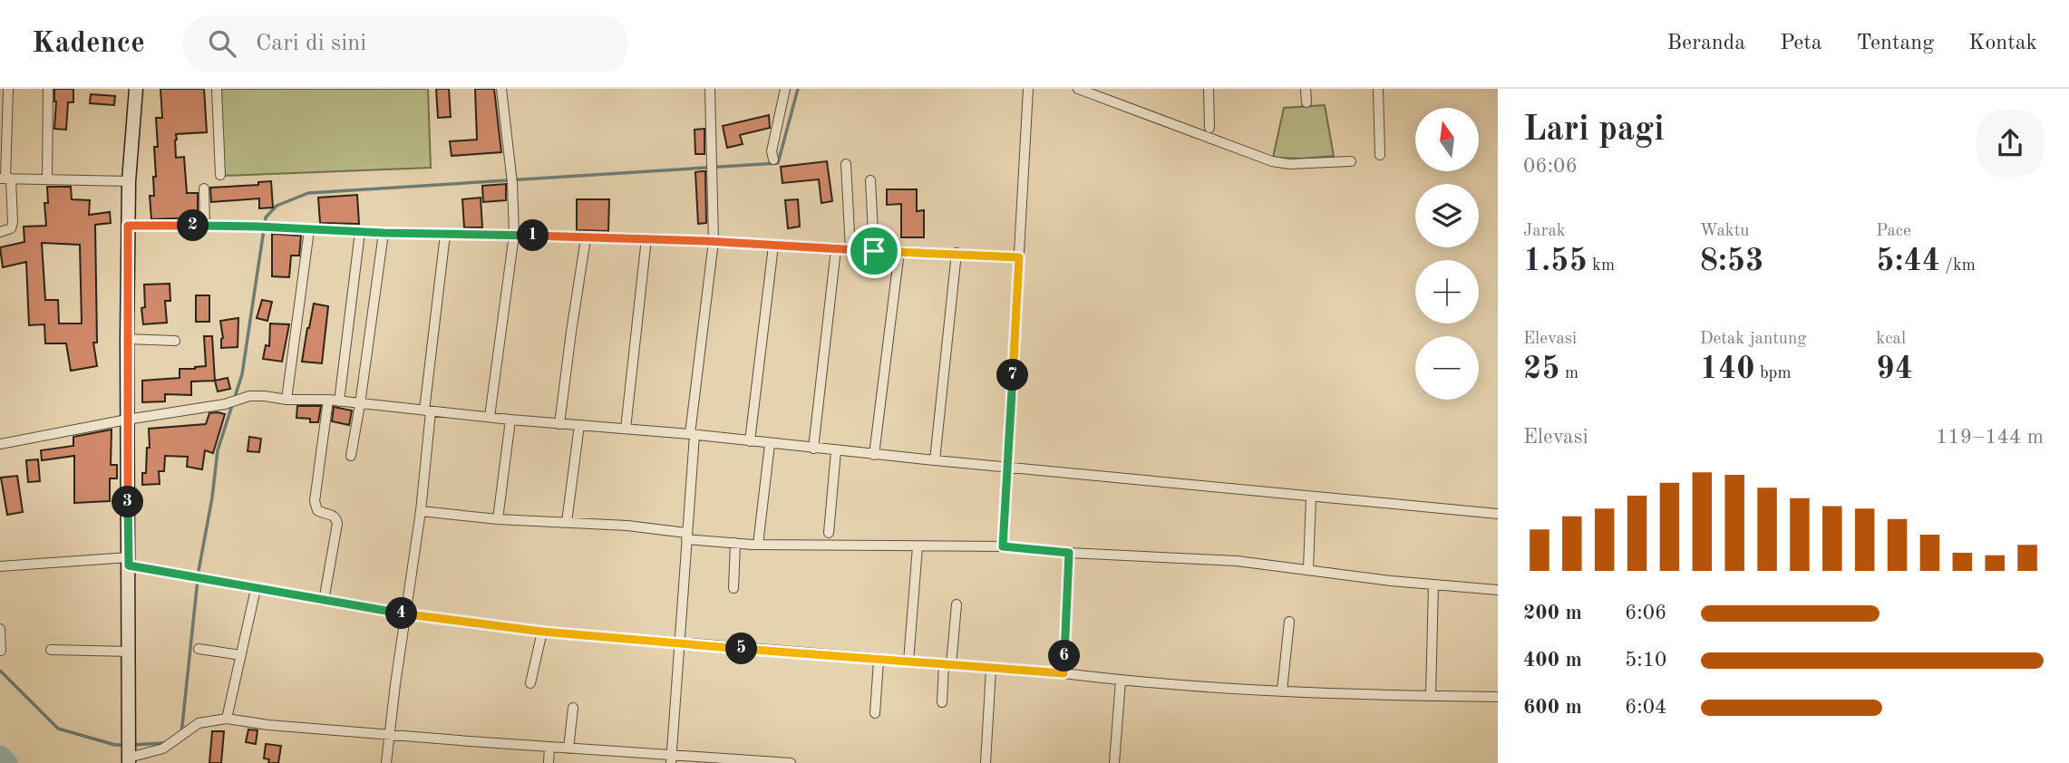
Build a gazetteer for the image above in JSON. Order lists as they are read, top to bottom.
{
  "north": "top",
  "page": {
    "header": "Kadence",
    "search": "Cari di sini",
    "nav": [
      "Beranda",
      "Peta",
      "Tentang",
      "Kontak"
    ],
    "heading": ["Lari pagi", "06:06"],
    "map_buttons": ["+", "−"],
    "stats": [
      ["Jarak", "1.55 km"],
      ["Waktu", "8:53"],
      ["Pace", "5:44 /km"],
      ["Elevasi", "25 m"],
      ["Detak jantung", "140 bpm"],
      ["kcal", "94"]
    ],
    "pins": [
      "2",
      "1",
      "7",
      "3",
      "4",
      "5",
      "6"
    ],
    "chart": ["Elevasi", "119–144 m"],
    "list": [
      {
        "name": "200 m",
        "note": "6:06"
      },
      {
        "name": "400 m",
        "note": "5:10"
      },
      {
        "name": "600 m",
        "note": "6:04"
      }
    ]
  }
}
